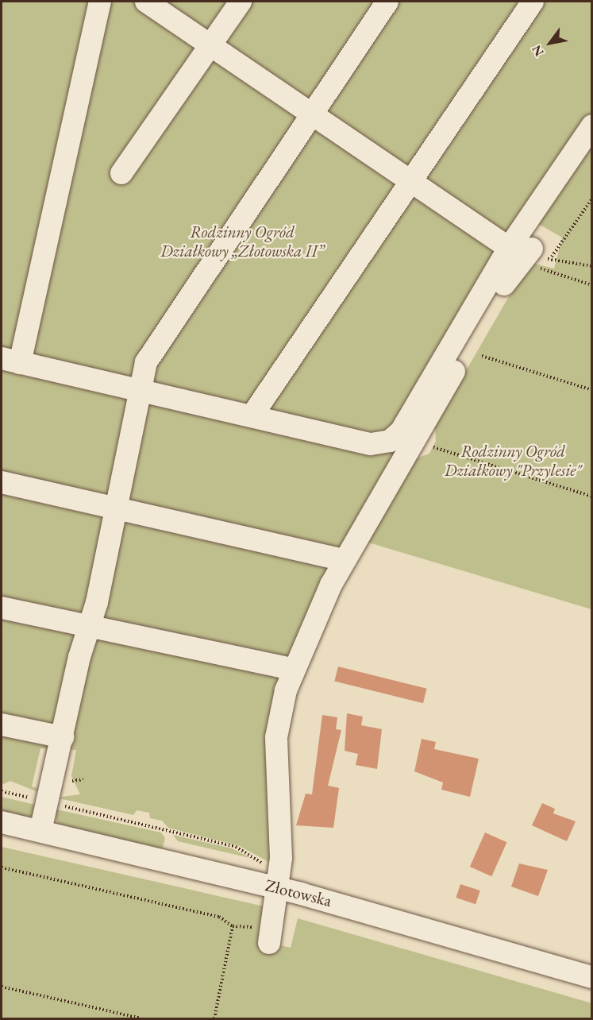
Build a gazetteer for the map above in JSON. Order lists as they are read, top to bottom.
{
  "streets": {
    "street": ["Złotowska"]
  },
  "parks": ["Rodzinny Ogród Działkowy „Złotowska II”", "Rodzinny Ogród Działkowy \"Przylesie\""],
  "north": "bottom left"
}
